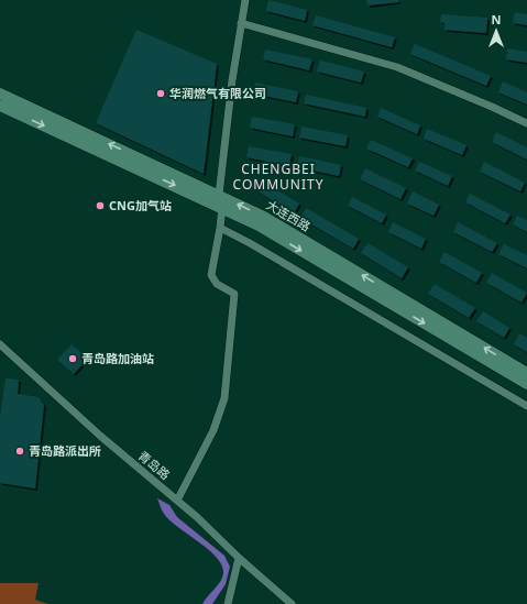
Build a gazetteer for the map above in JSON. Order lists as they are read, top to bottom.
{
  "streets": {
    "main road": ["大连西路"],
    "street": ["青岛路"]
  },
  "districts": ["CHENGBEI COMMUNITY"],
  "places": [
    "华润燃气有限公司",
    "CNG加气站",
    "青岛路加油站",
    "青岛路派出所"
  ],
  "north": "top"
}
